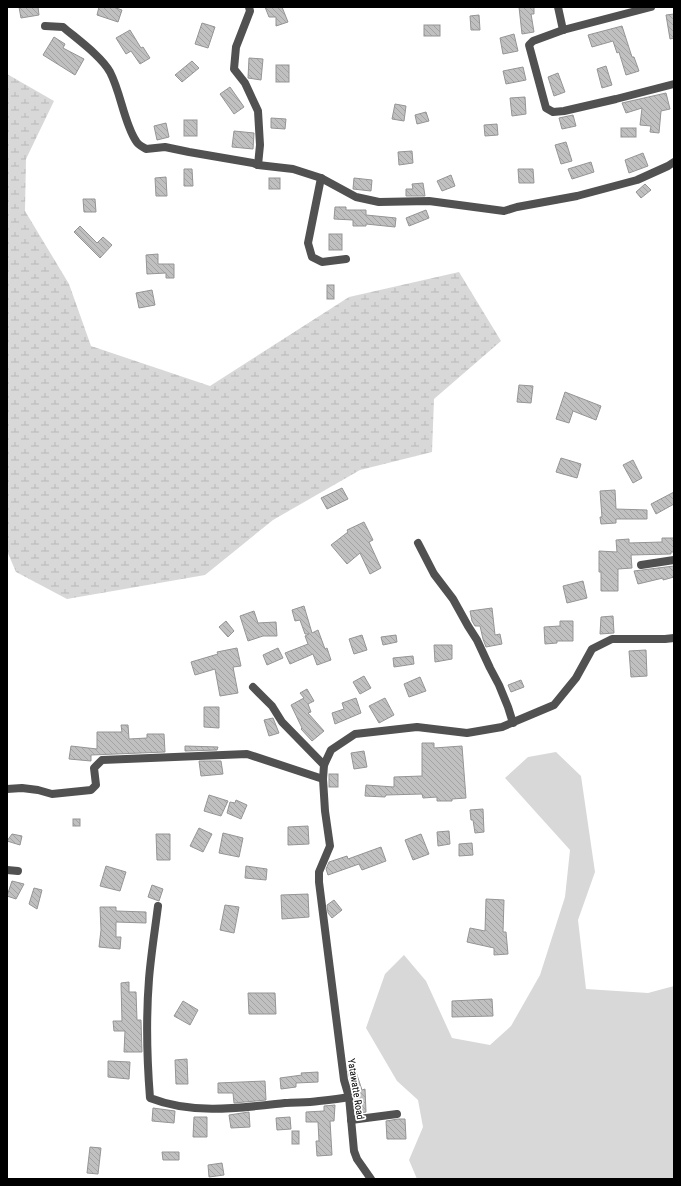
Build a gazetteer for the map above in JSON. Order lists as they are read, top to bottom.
{
  "streets": {
    "street": ["Yatawatte Road"]
  }
}
